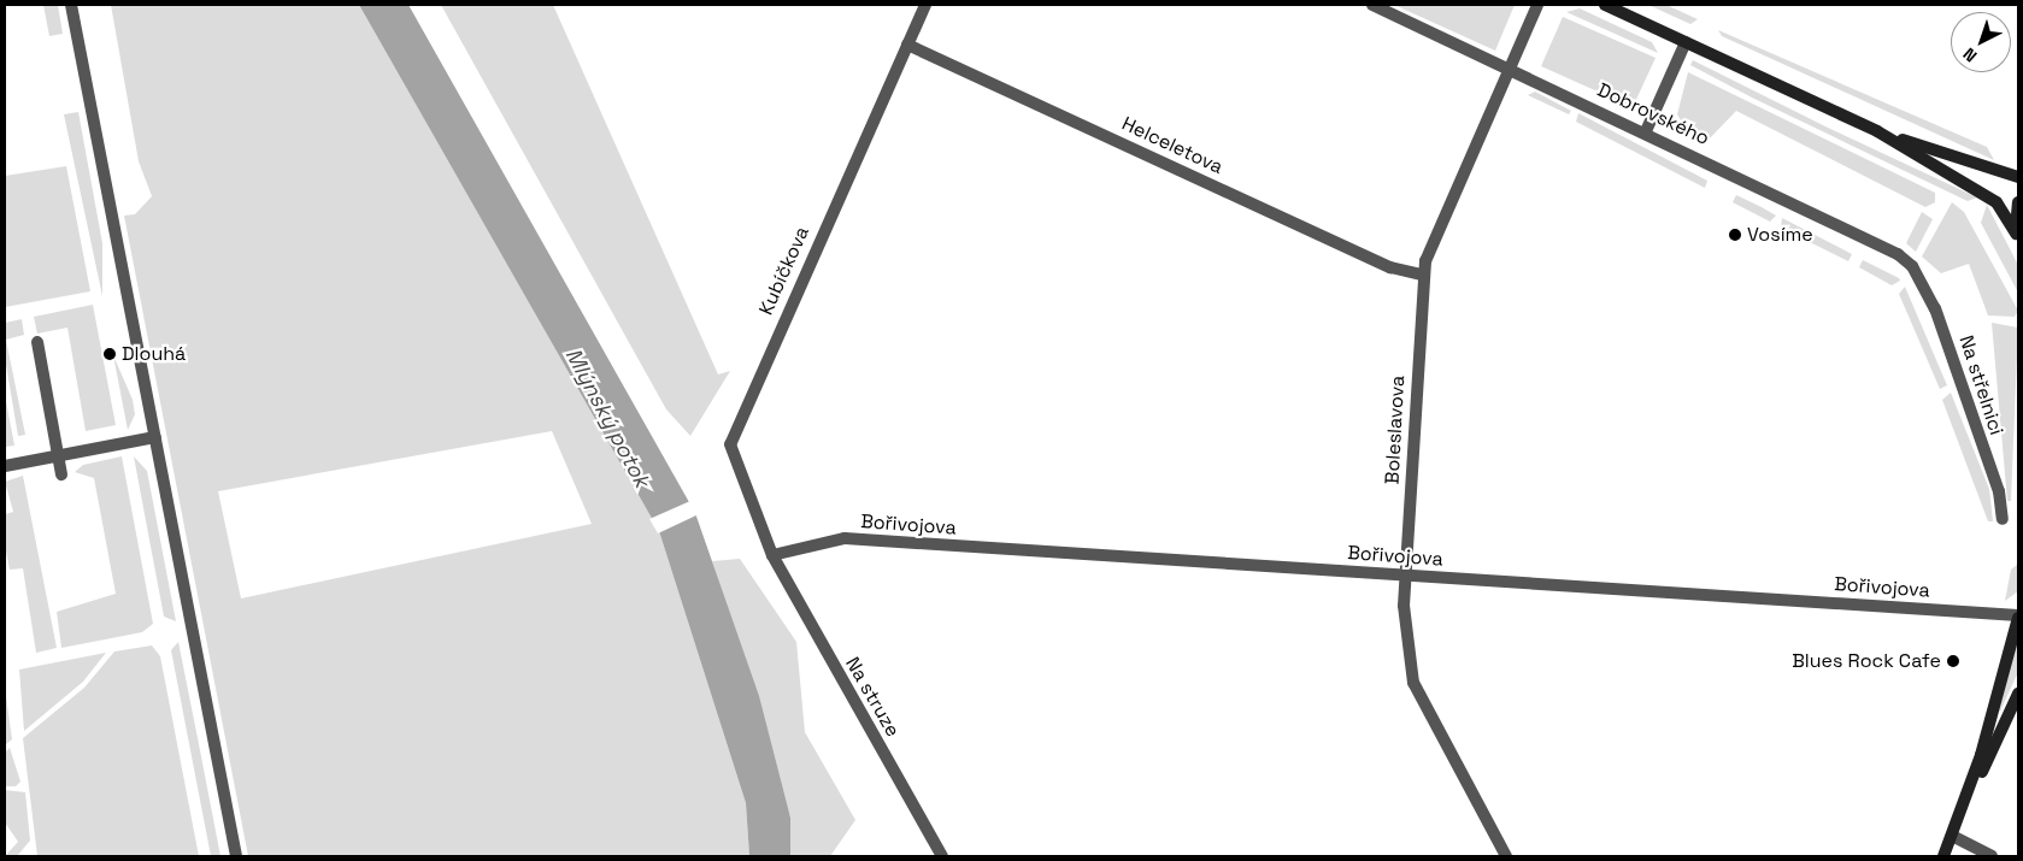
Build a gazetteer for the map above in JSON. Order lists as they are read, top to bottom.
{
  "streets": {
    "street": [
      "Dobrovského",
      "Helceletova",
      "Kubíčkova",
      "Na střelnici",
      "Boleslavova",
      "Bořivojova",
      "Na struze"
    ]
  },
  "crossings": [
    ["Dobrovského", "Na střelnici"],
    ["Dobrovského", "Boleslavova"],
    ["Helceletova", "Kubíčkova"],
    ["Helceletova", "Boleslavova"],
    ["Kubíčkova", "Bořivojova"],
    ["Kubíčkova", "Na struze"],
    ["Boleslavova", "Bořivojova"],
    ["Bořivojova", "Na struze"]
  ],
  "water": ["Mlýnský potok"],
  "places": ["Vosíme", "Dlouhá", "Blues Rock Cafe"],
  "north": "bottom left"
}
